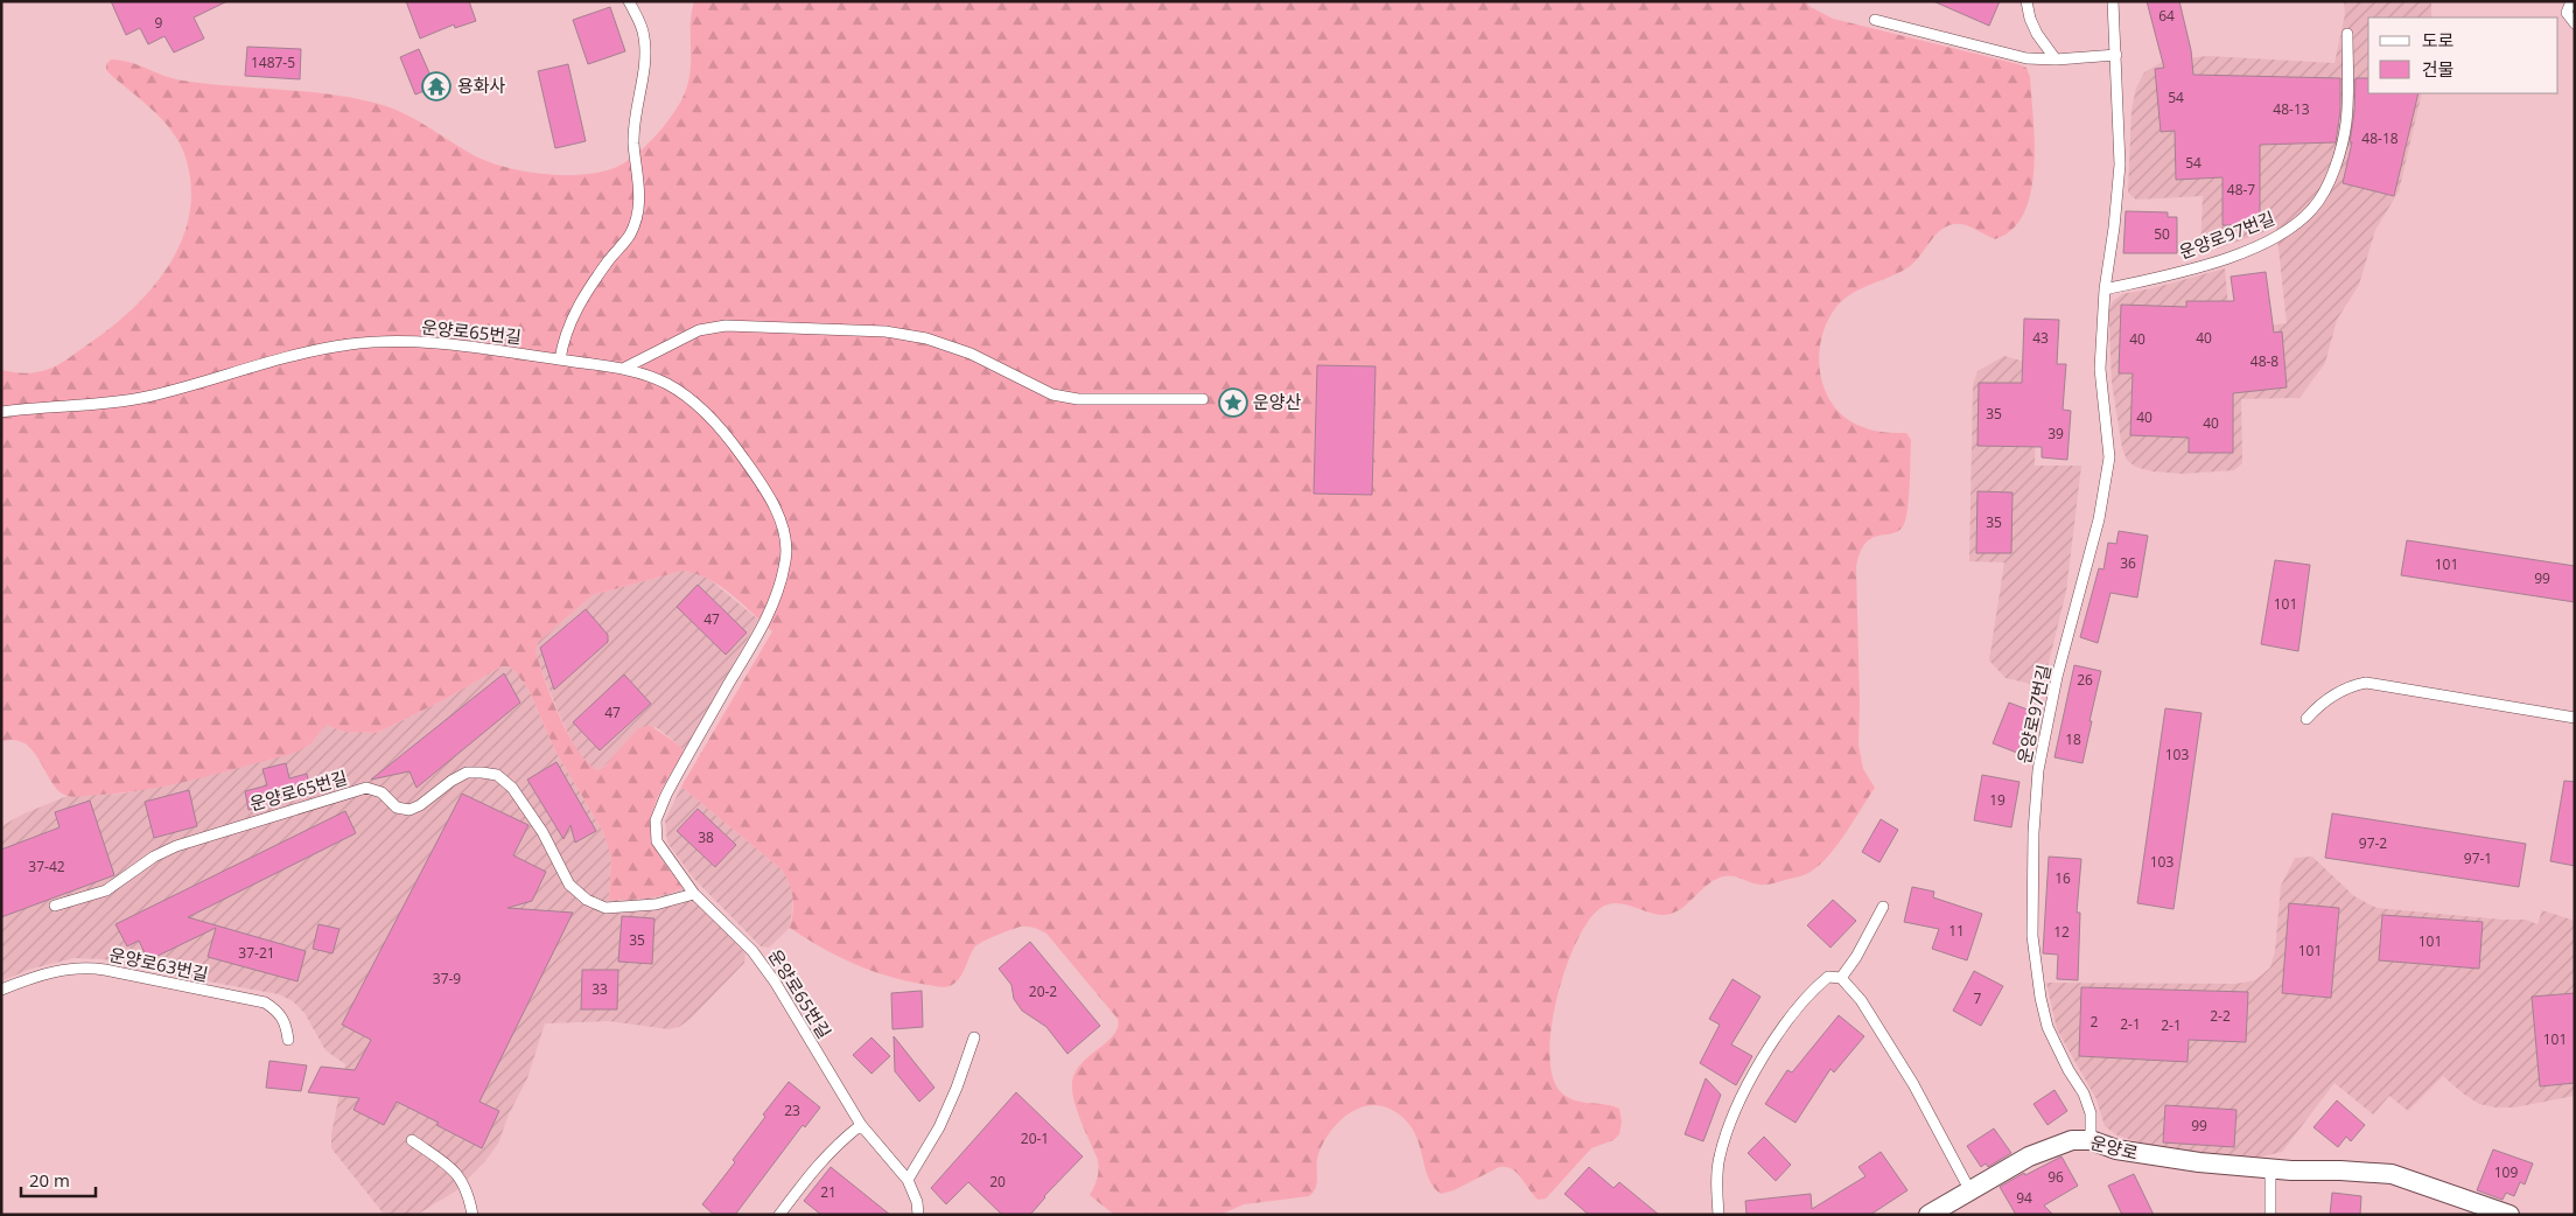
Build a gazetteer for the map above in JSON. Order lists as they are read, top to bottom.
{
  "streets": {
    "street": ["운양로"],
    "lane": ["운양로97번길", "운양로65번길", "운양로63번길"]
  },
  "crossings": [
    ["운양로97번길", "운양로"]
  ],
  "places": {
    "temple": ["용화사"],
    "place": ["운양산"]
  },
  "house_numbers": [
    "64",
    "9",
    "1487-5",
    "54",
    "48-13",
    "48-18",
    "54",
    "48-7",
    "50",
    "43",
    "40",
    "40",
    "48-8",
    "35",
    "40",
    "40",
    "39",
    "35",
    "36",
    "101",
    "99",
    "101",
    "47",
    "26",
    "47",
    "18",
    "103",
    "19",
    "38",
    "97-2",
    "97-1",
    "103",
    "37-42",
    "16",
    "11",
    "12",
    "35",
    "101",
    "101",
    "37-21",
    "37-9",
    "33",
    "20-2",
    "7",
    "2-2",
    "2",
    "2-1",
    "2-1",
    "101",
    "23",
    "99",
    "20-1",
    "109",
    "96",
    "20",
    "21",
    "94"
  ],
  "legend": ["도로", "건물"],
  "scale_bar": "20 m"
}
